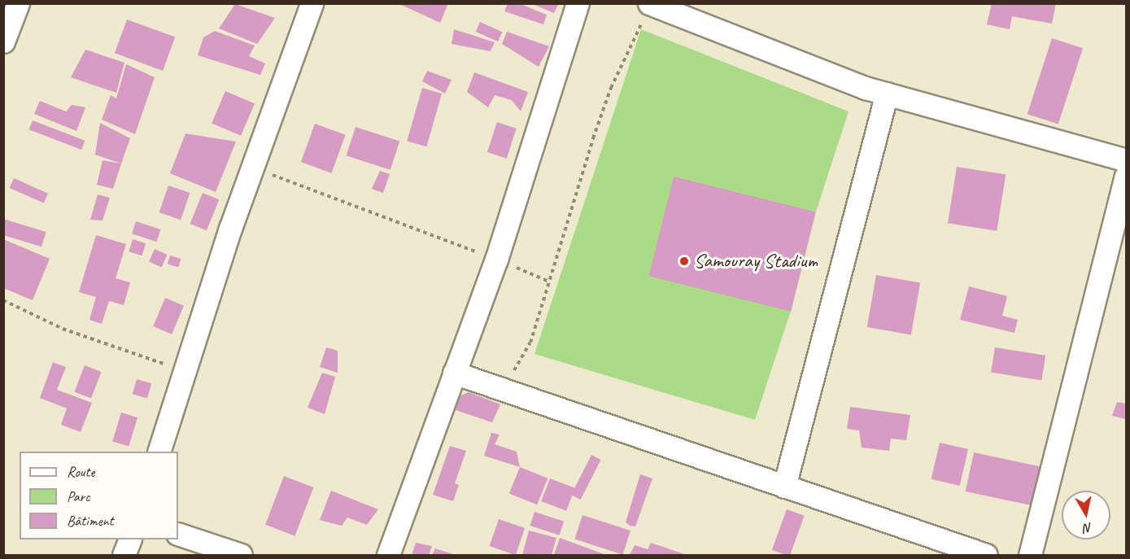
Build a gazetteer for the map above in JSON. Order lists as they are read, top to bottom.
{
  "places": ["Samouray Stadium"],
  "legend": ["Route", "Parc", "Bâtiment"],
  "north": "bottom"
}
